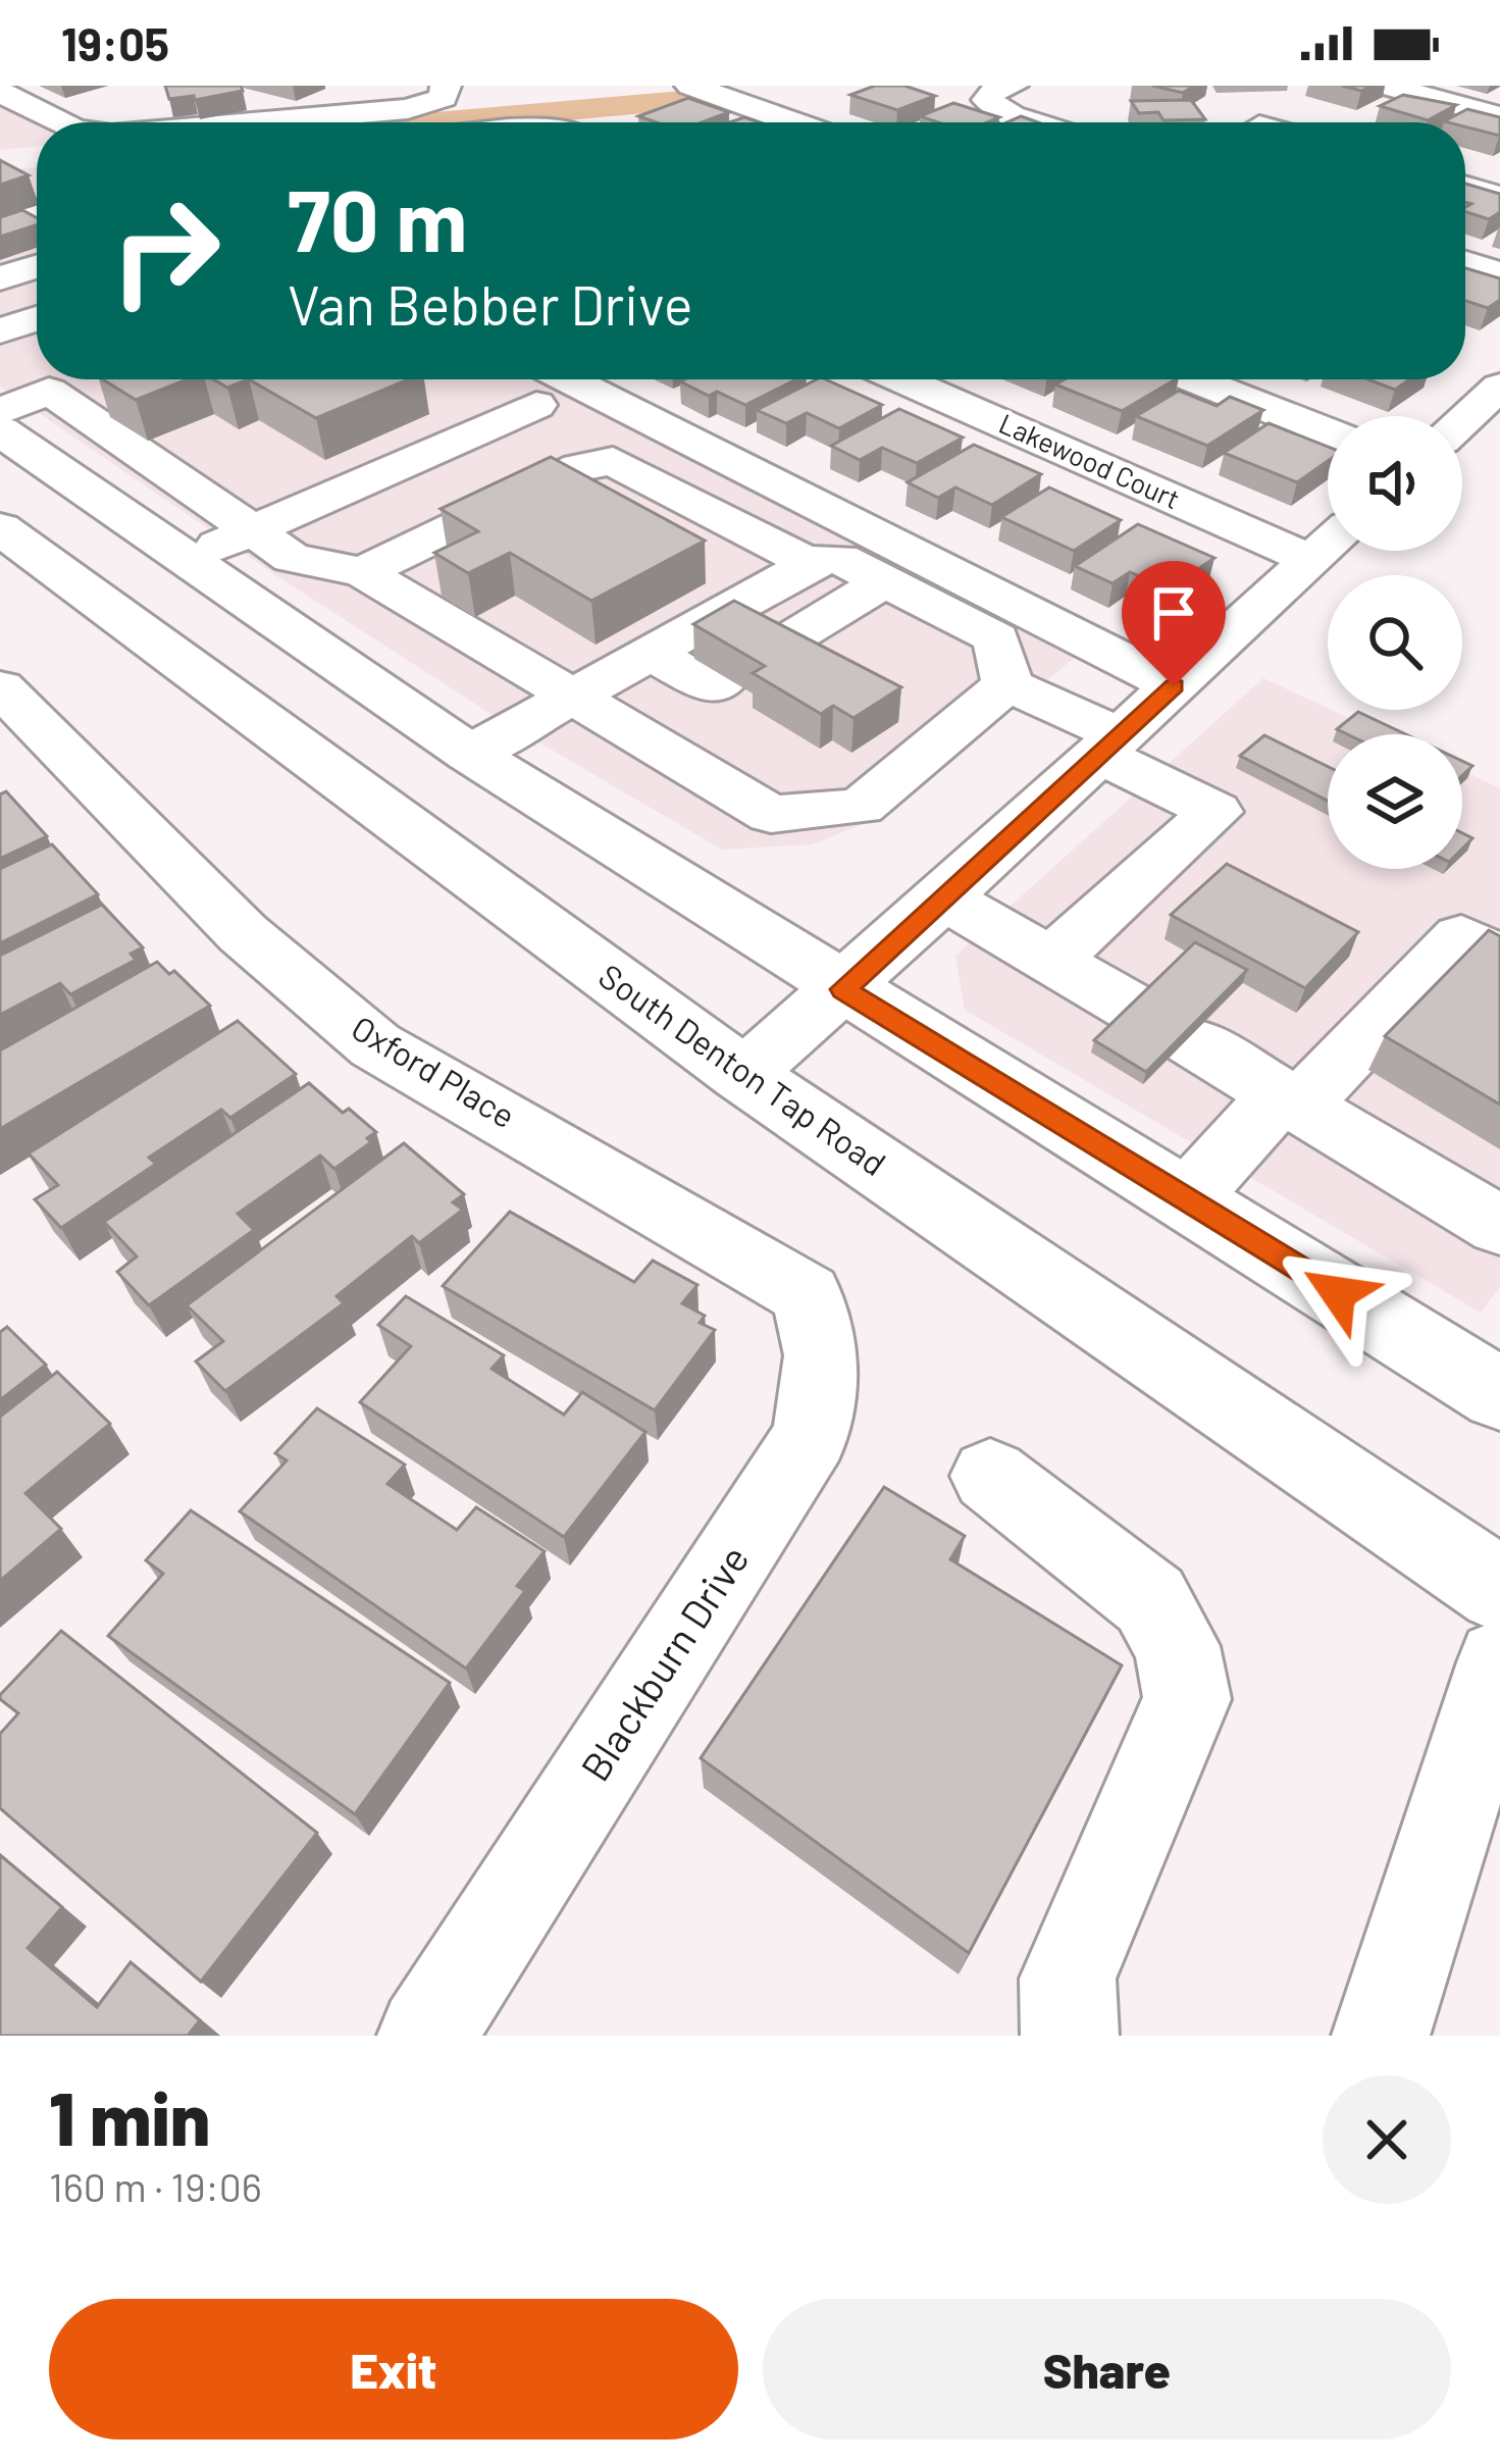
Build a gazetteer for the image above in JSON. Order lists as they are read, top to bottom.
{
  "streets": {
    "main road": ["South Denton Tap Road"],
    "street": ["Lakewood Court", "Oxford Place", "Blackburn Drive"]
  },
  "crossings": [
    ["Oxford Place", "Blackburn Drive"]
  ],
  "page": {
    "status": "19:05",
    "turn": ["70 m", "Van Bebber Drive"],
    "heading": ["1 min", "160 m · 19:06"],
    "buttons": ["Exit", "Share"]
  }
}
